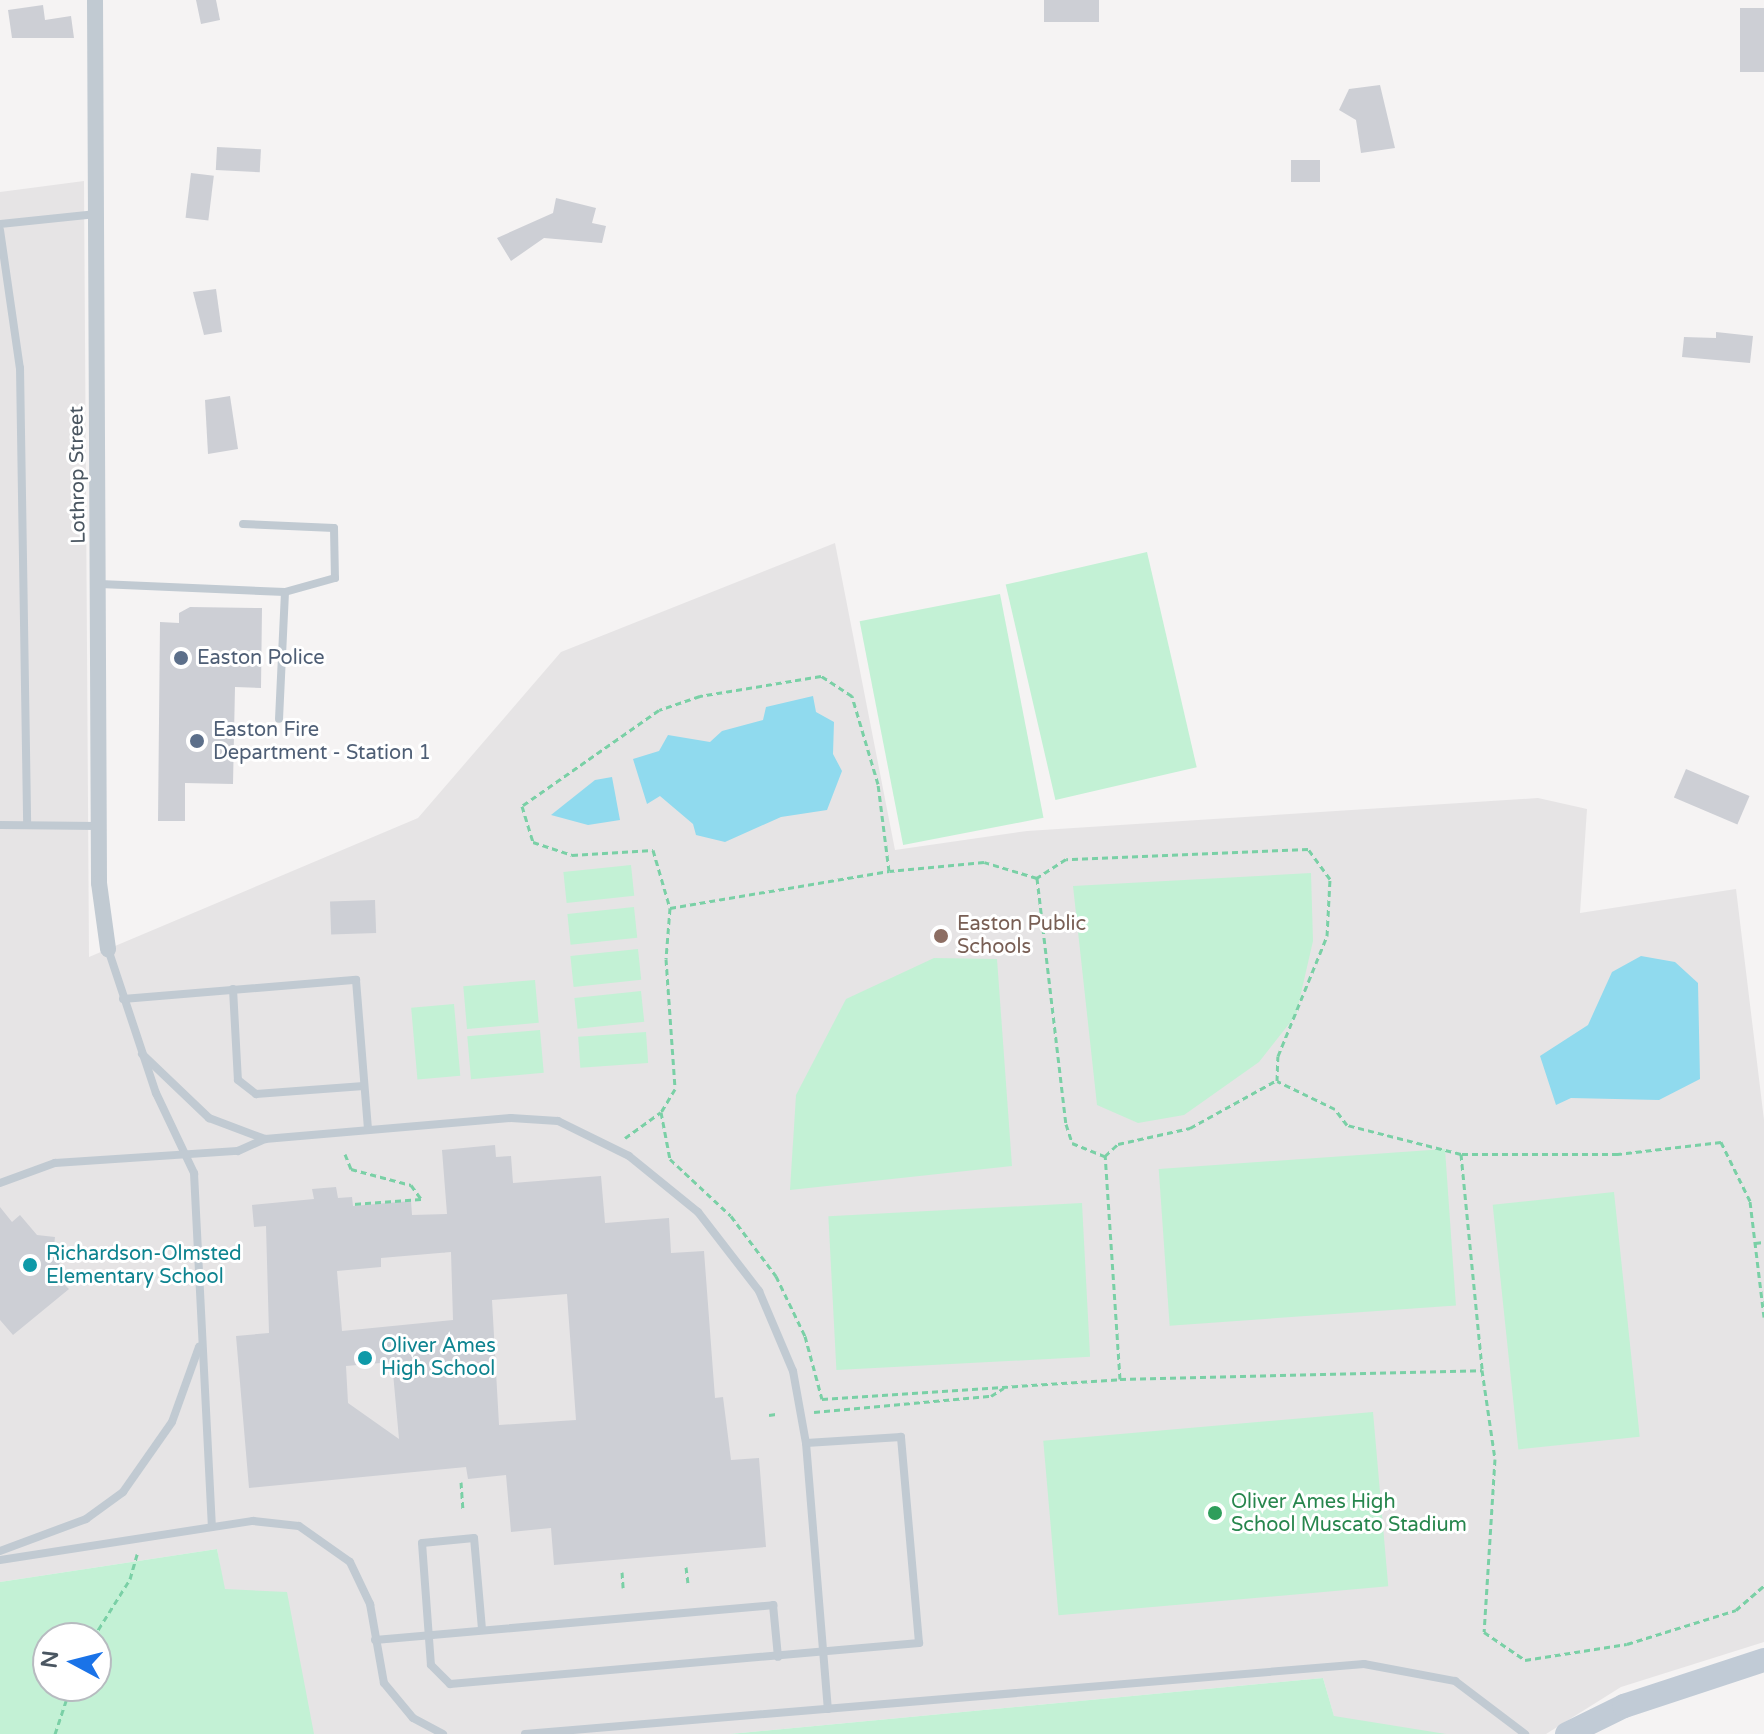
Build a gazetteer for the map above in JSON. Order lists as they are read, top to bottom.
{
  "streets": {
    "street": ["Lothrop Street"]
  },
  "places": [
    "Easton Police",
    "Easton Fire Department - Station 1",
    "Easton Public Schools",
    "Richardson-Olmsted Elementary School",
    "Oliver Ames High School",
    "Oliver Ames High School Muscato Stadium"
  ],
  "north": "left"
}
